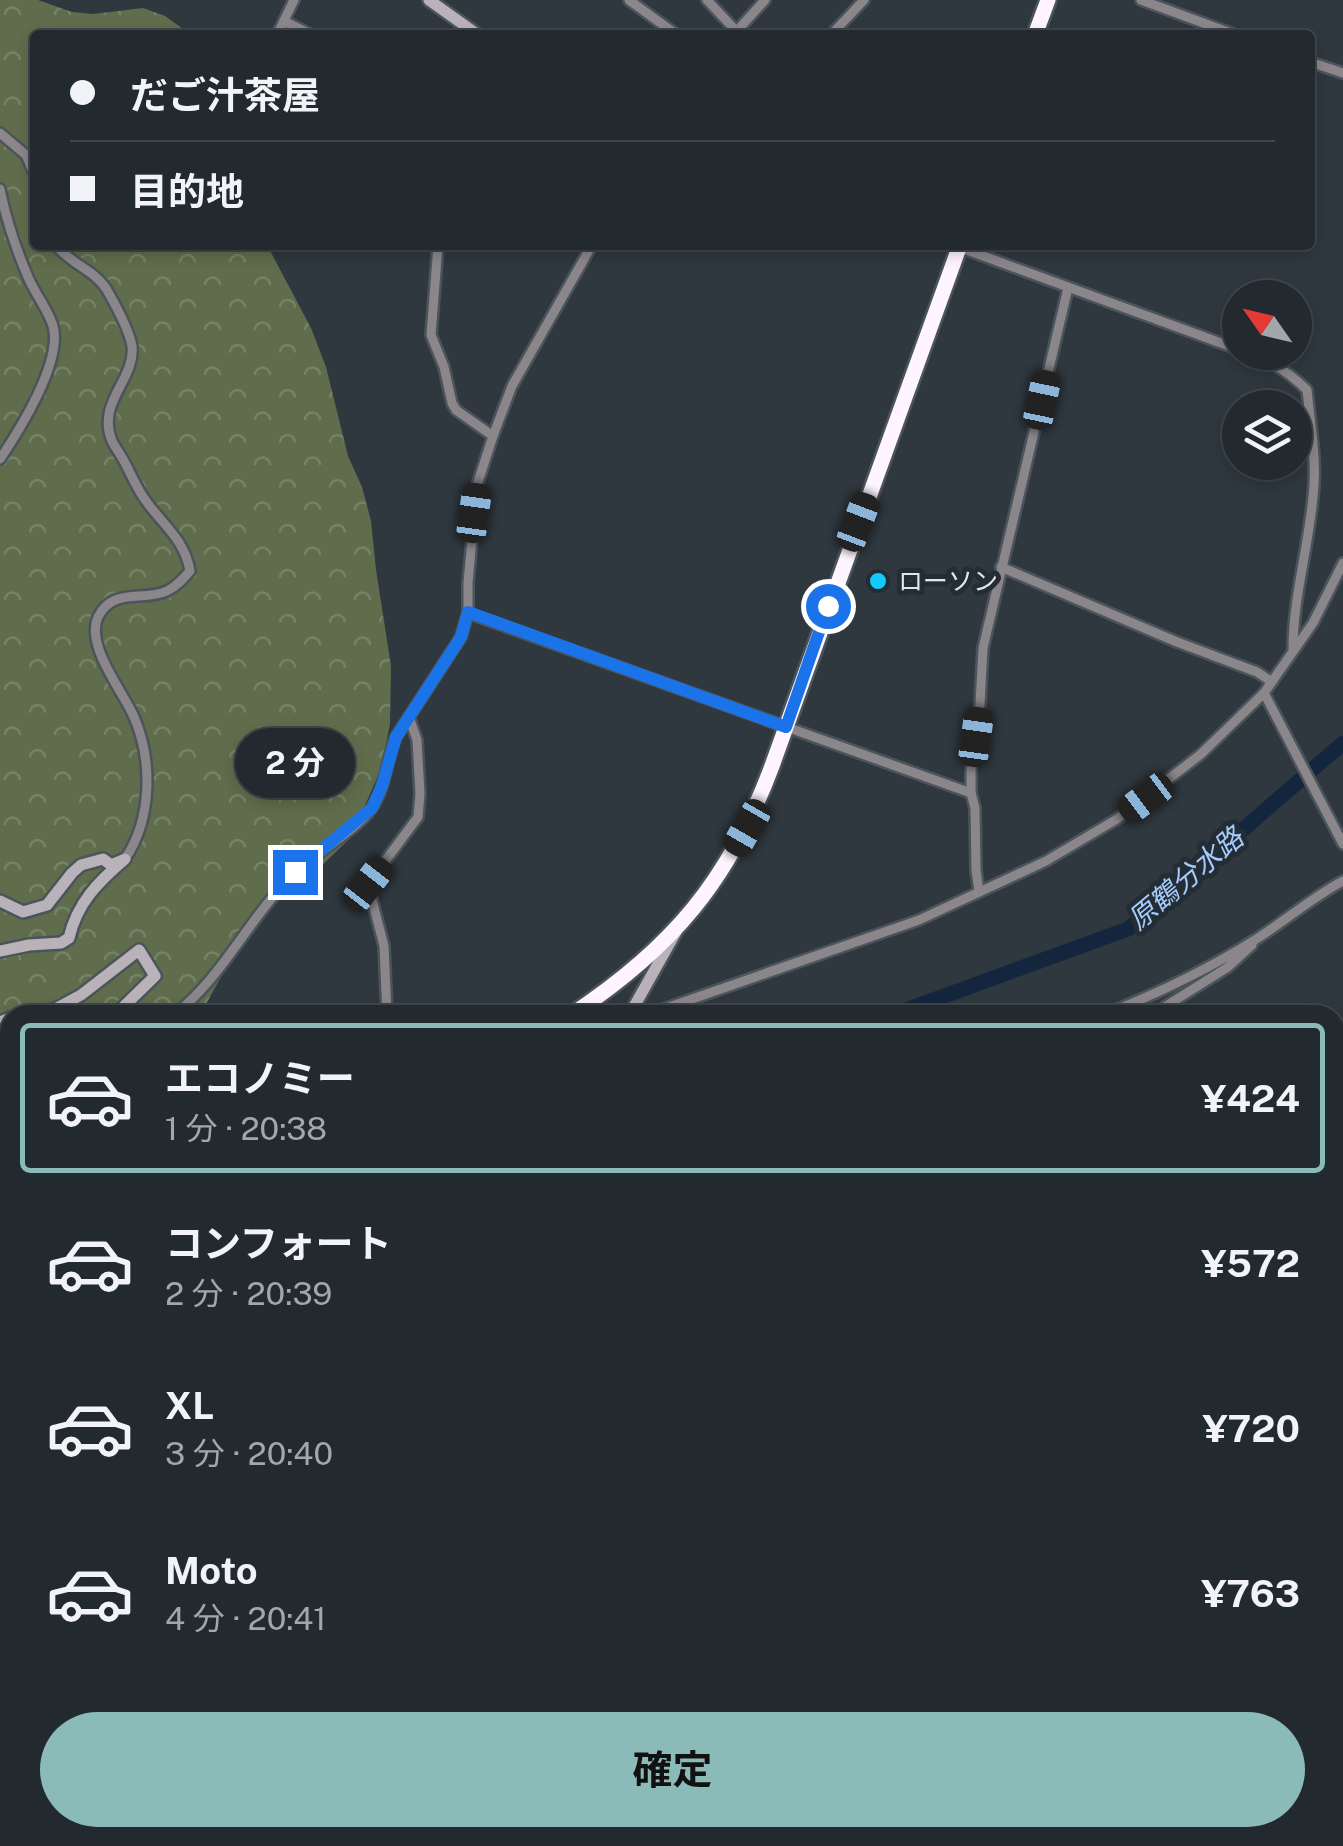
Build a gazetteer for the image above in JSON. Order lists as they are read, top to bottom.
{
  "water": ["原鶴分水路"],
  "places": ["ローソン"],
  "north": "top left",
  "page": {
    "banner": ["だご汁茶屋", "目的地"],
    "bubble": "2 分",
    "list": [
      {
        "name": "エコノミー",
        "note": "1 分 · 20:38",
        "value": "¥424"
      },
      {
        "name": "コンフォート",
        "note": "2 分 · 20:39",
        "value": "¥572"
      },
      {
        "name": "XL",
        "note": "3 分 · 20:40",
        "value": "¥720"
      },
      {
        "name": "Moto",
        "note": "4 分 · 20:41",
        "value": "¥763"
      }
    ],
    "buttons": "確定"
  }
}
